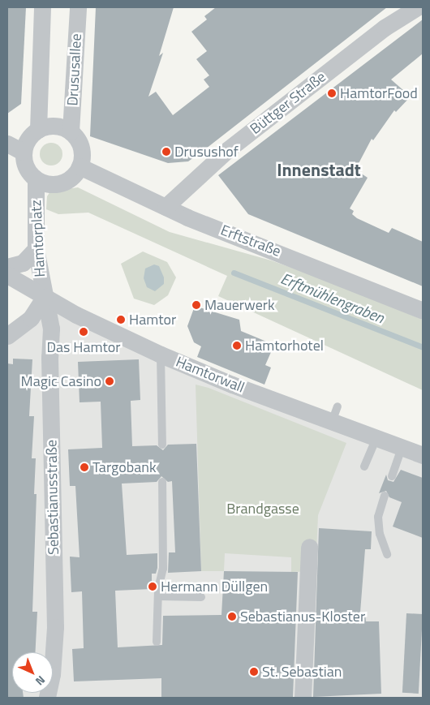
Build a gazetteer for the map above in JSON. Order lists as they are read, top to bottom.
{
  "streets": {
    "street": [
      "Drususallee",
      "Büttger Straße",
      "Hamtorplatz",
      "Erftstraße",
      "Hamtorwall",
      "Sebastianusstraße"
    ]
  },
  "crossings": [
    ["Drususallee", "Hamtorplatz"],
    ["Drususallee", "Erftstraße"],
    ["Büttger Straße", "Erftstraße"],
    ["Hamtorplatz", "Erftstraße"],
    ["Hamtorplatz", "Hamtorwall"],
    ["Hamtorplatz", "Sebastianusstraße"],
    ["Hamtorwall", "Sebastianusstraße"]
  ],
  "districts": ["Innenstadt"],
  "water": ["Erftmühlengraben"],
  "parks": ["Brandgasse"],
  "places": [
    "HamtorFood",
    "Drusushof",
    "Mauerwerk",
    "Hamtor",
    "Das Hamtor",
    "Hamtorhotel",
    "Magic Casino",
    "Targobank",
    "Hermann Düllgen",
    "Sebastianus-Kloster",
    "St. Sebastian"
  ],
  "north": "bottom right"
}
